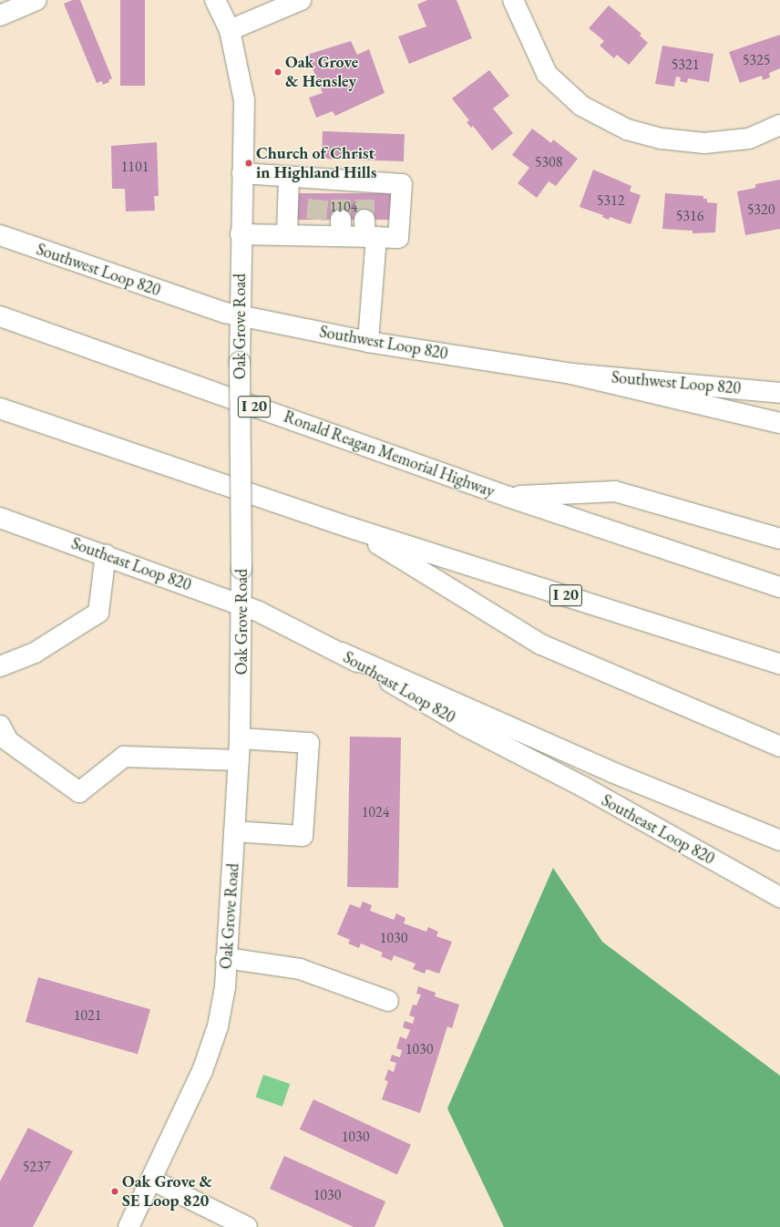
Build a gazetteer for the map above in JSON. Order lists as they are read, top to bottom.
{
  "streets": {
    "main road": [
      "Southwest Loop 820",
      "Oak Grove Road",
      "I 20",
      "Ronald Reagan Memorial Highway",
      "Southeast Loop 820"
    ]
  },
  "crossings": [
    ["Southwest Loop 820", "Oak Grove Road"],
    ["Oak Grove Road", "Southeast Loop 820"]
  ],
  "places": ["Oak Grove & Hensley", "Church of Christ in Highland Hills", "Oak Grove & SE Loop 820"],
  "house_numbers": [
    "5325",
    "5321",
    "5308",
    "1101",
    "5312",
    "1104",
    "5320",
    "5316",
    "1024",
    "1030",
    "1021",
    "1030",
    "1030",
    "5237",
    "1030"
  ]
}
